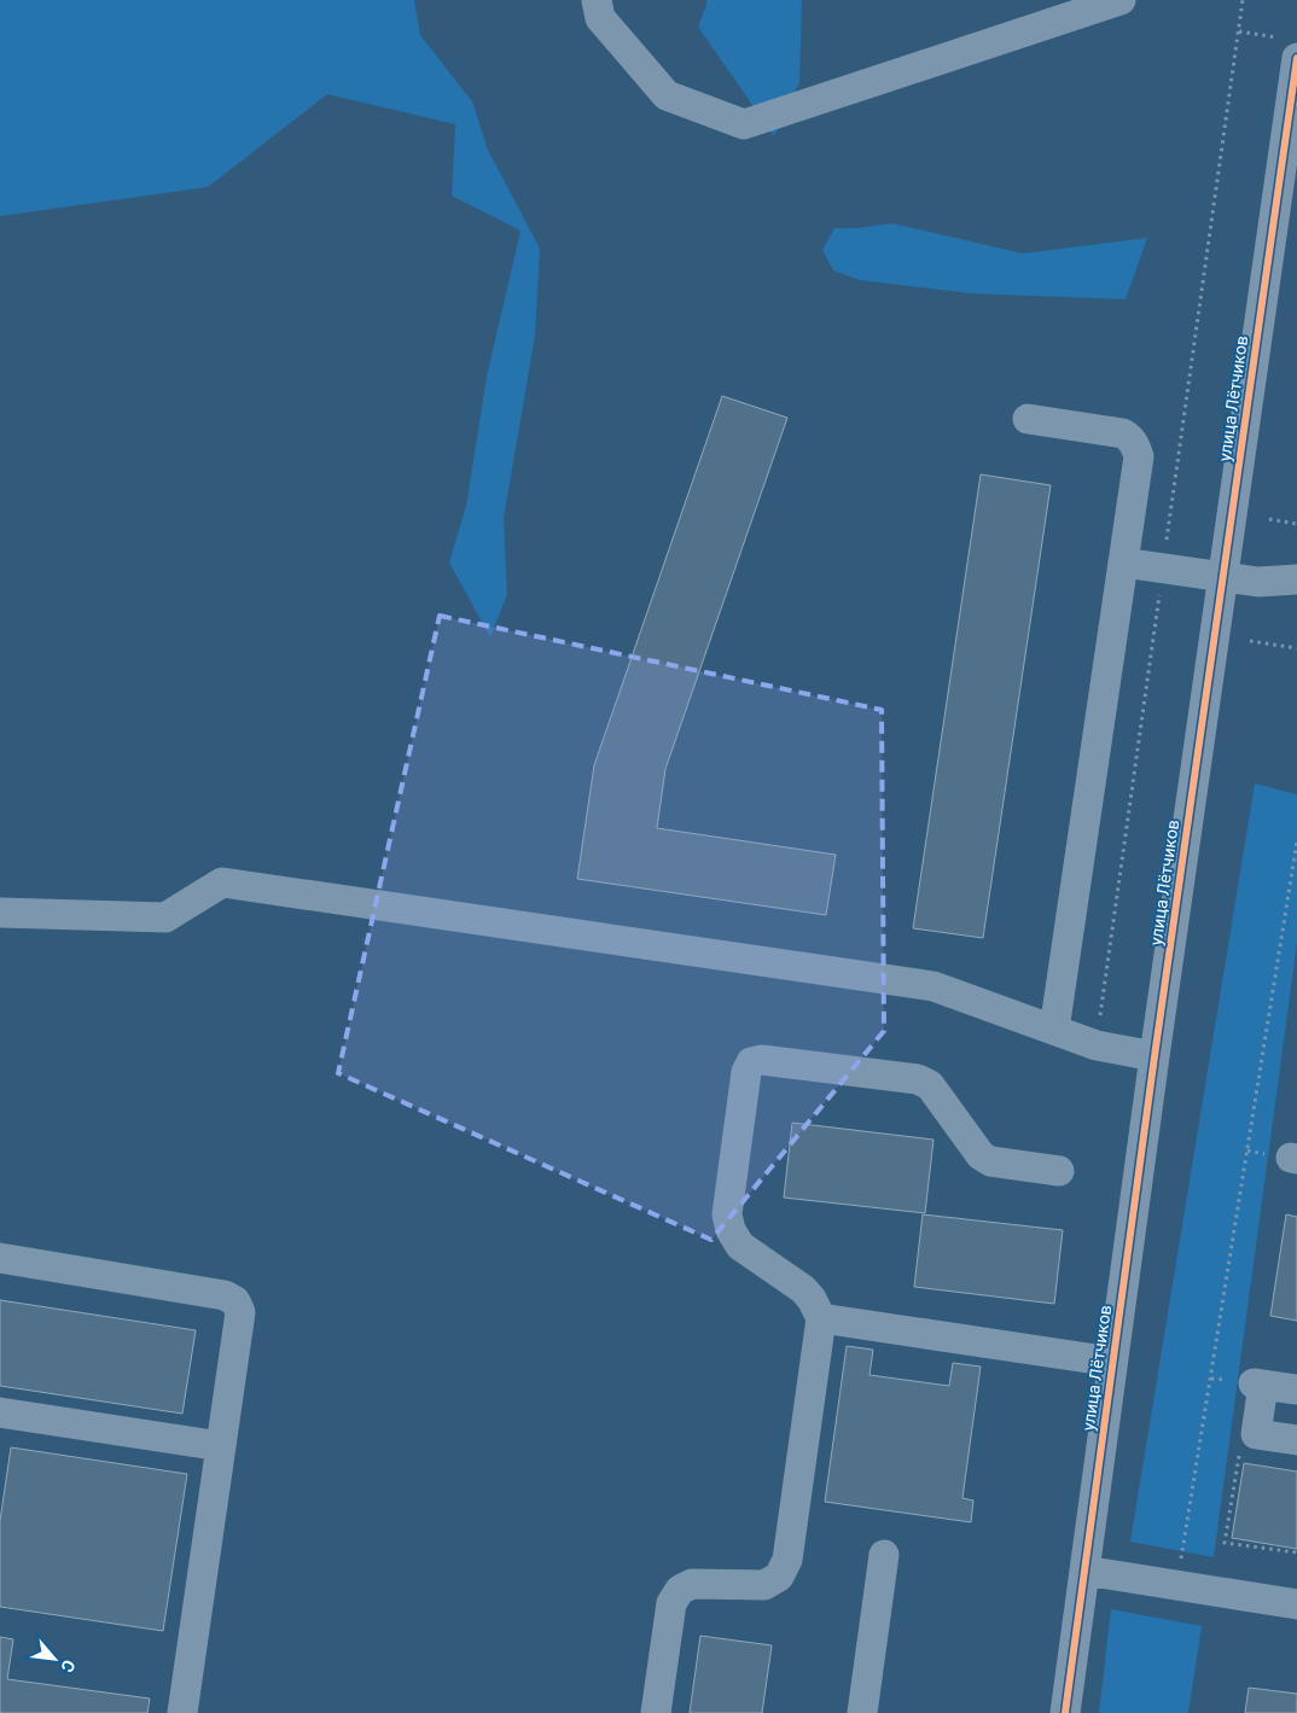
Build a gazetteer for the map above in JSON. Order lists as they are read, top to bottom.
{
  "streets": {
    "street": ["улица Лётчиков"]
  },
  "north": "bottom right"
}
